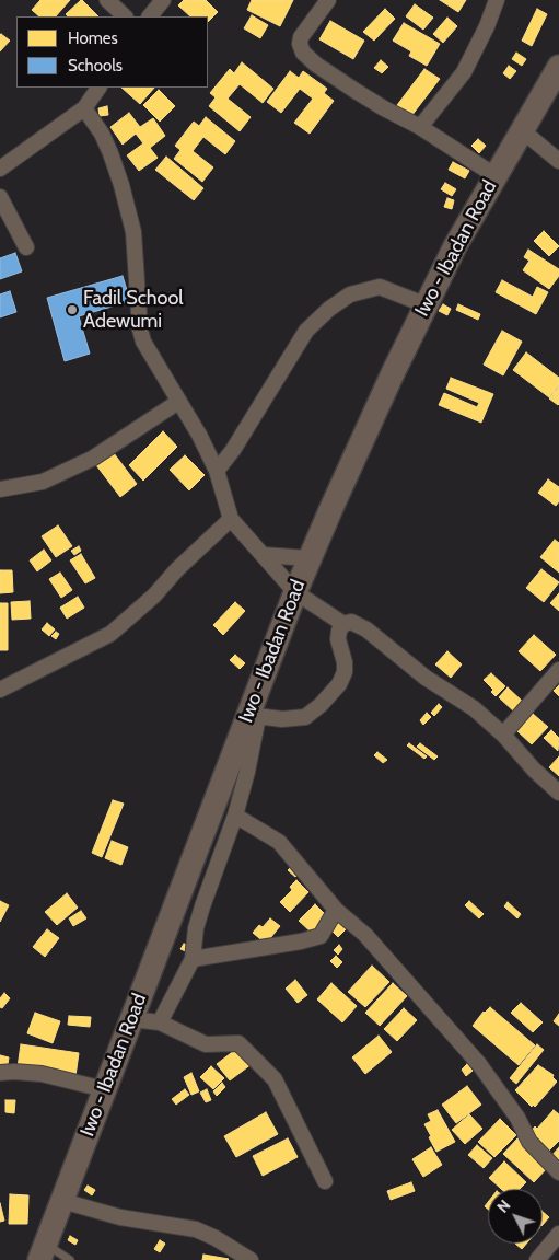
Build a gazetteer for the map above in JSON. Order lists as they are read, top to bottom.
{
  "streets": {
    "main road": ["Iwo - Ibadan Road"]
  },
  "places": ["Fadil School Adewumi"],
  "legend": ["Homes", "Schools"],
  "north": "top left"
}
